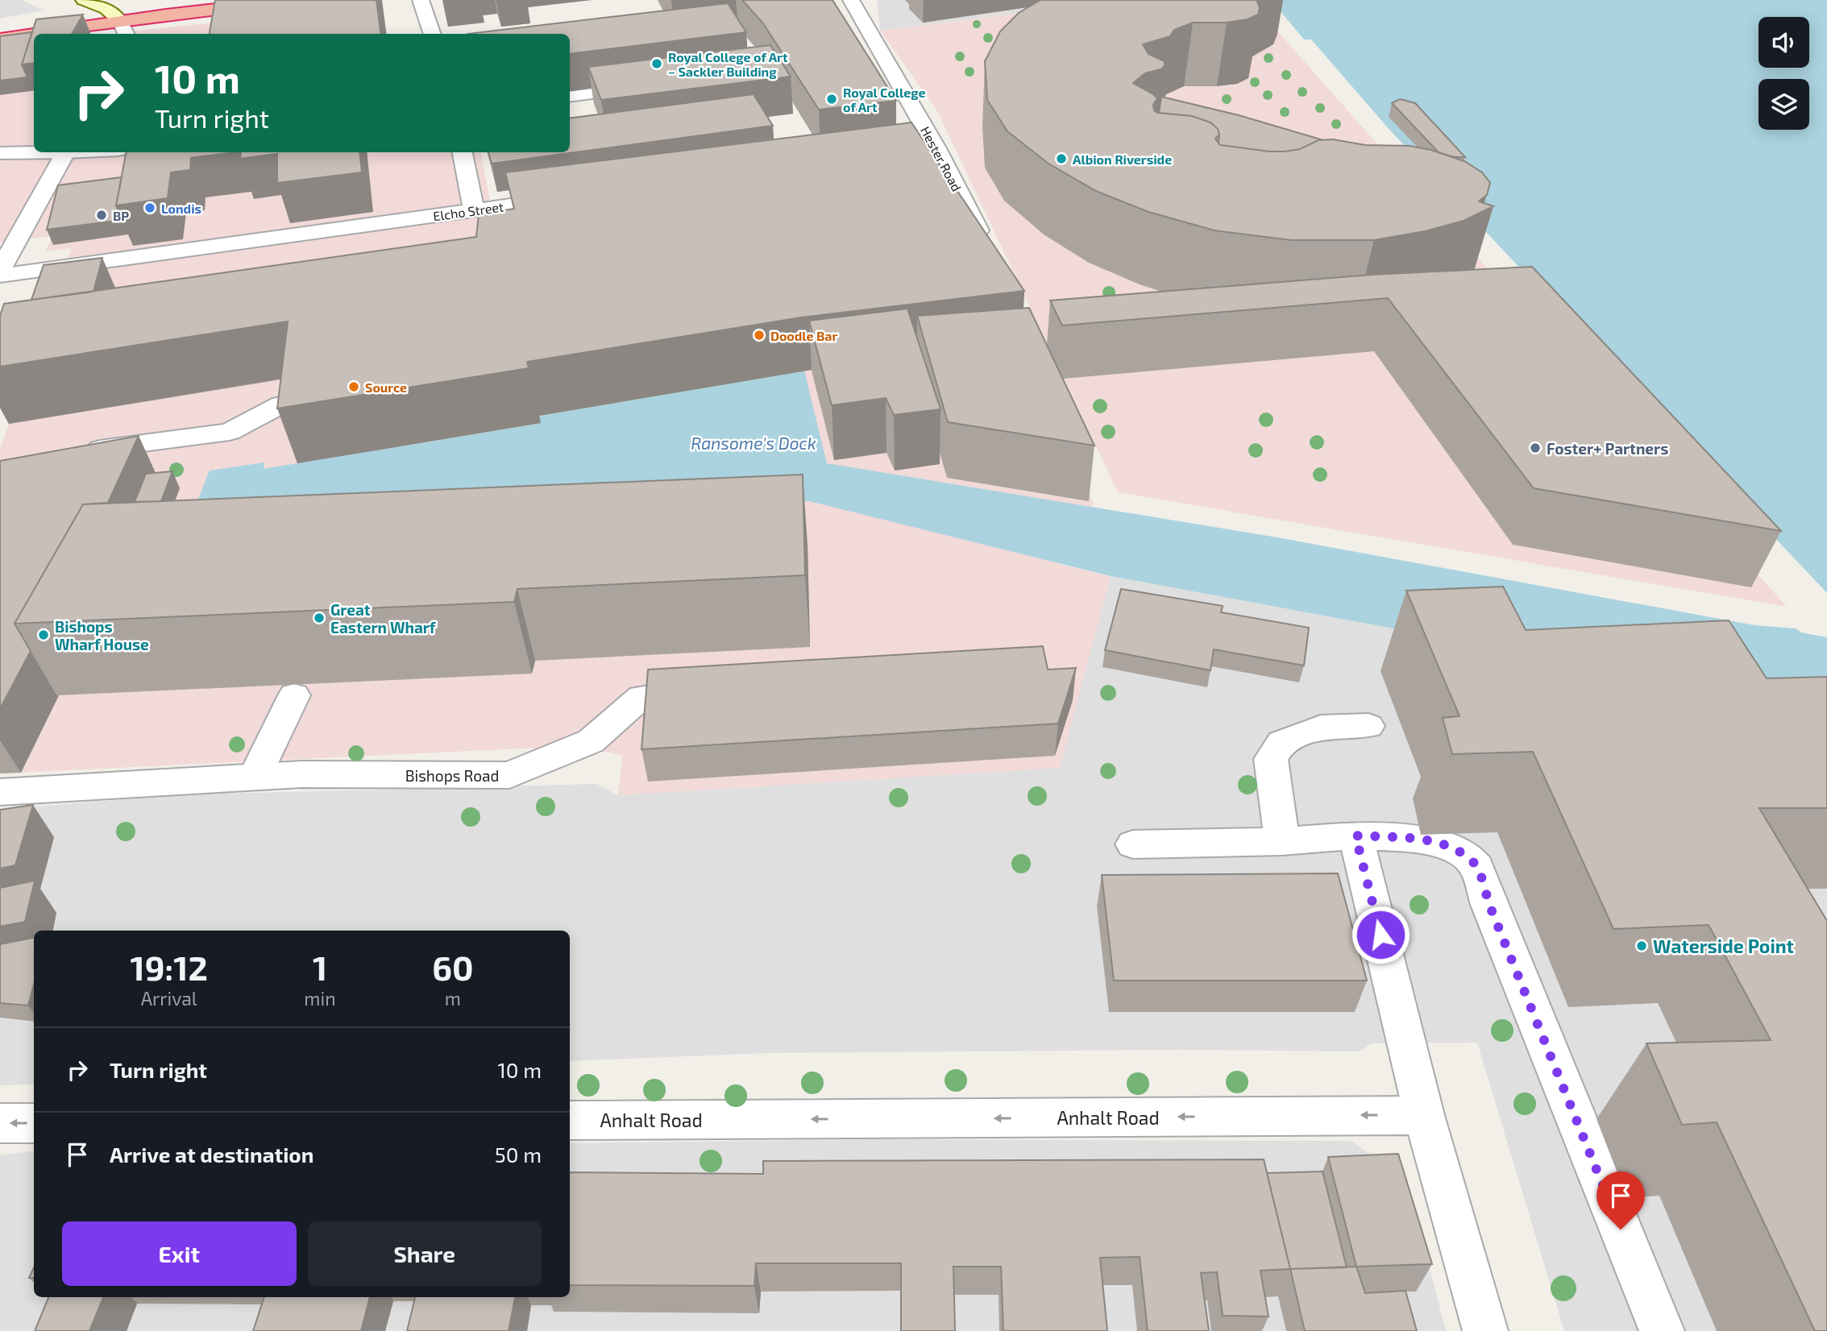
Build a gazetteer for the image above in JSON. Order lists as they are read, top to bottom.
{
  "streets": {
    "street": [
      "Hester Road",
      "Elcho Street",
      "Bishops Road",
      "Anhalt Road"
    ]
  },
  "one_way": ["Anhalt Road"],
  "water": ["Ransome's Dock"],
  "places": [
    "Royal College of Art – Sackler Building",
    "Royal College of Art",
    "Albion Riverside",
    "Londis",
    "BP",
    "Doodle Bar",
    "Source",
    "Foster+ Partners",
    "Great Eastern Wharf",
    "Bishops Wharf House",
    "Waterside Point"
  ],
  "page": {
    "turn": ["10 m", "Turn right"],
    "eta": [
      "19:12",
      "Arrival",
      "1",
      "min",
      "60",
      "m"
    ],
    "list": [
      {
        "name": "Turn right",
        "value": "10 m"
      },
      {
        "name": "Arrive at destination",
        "value": "50 m"
      }
    ],
    "buttons": ["Exit", "Share"]
  }
}
